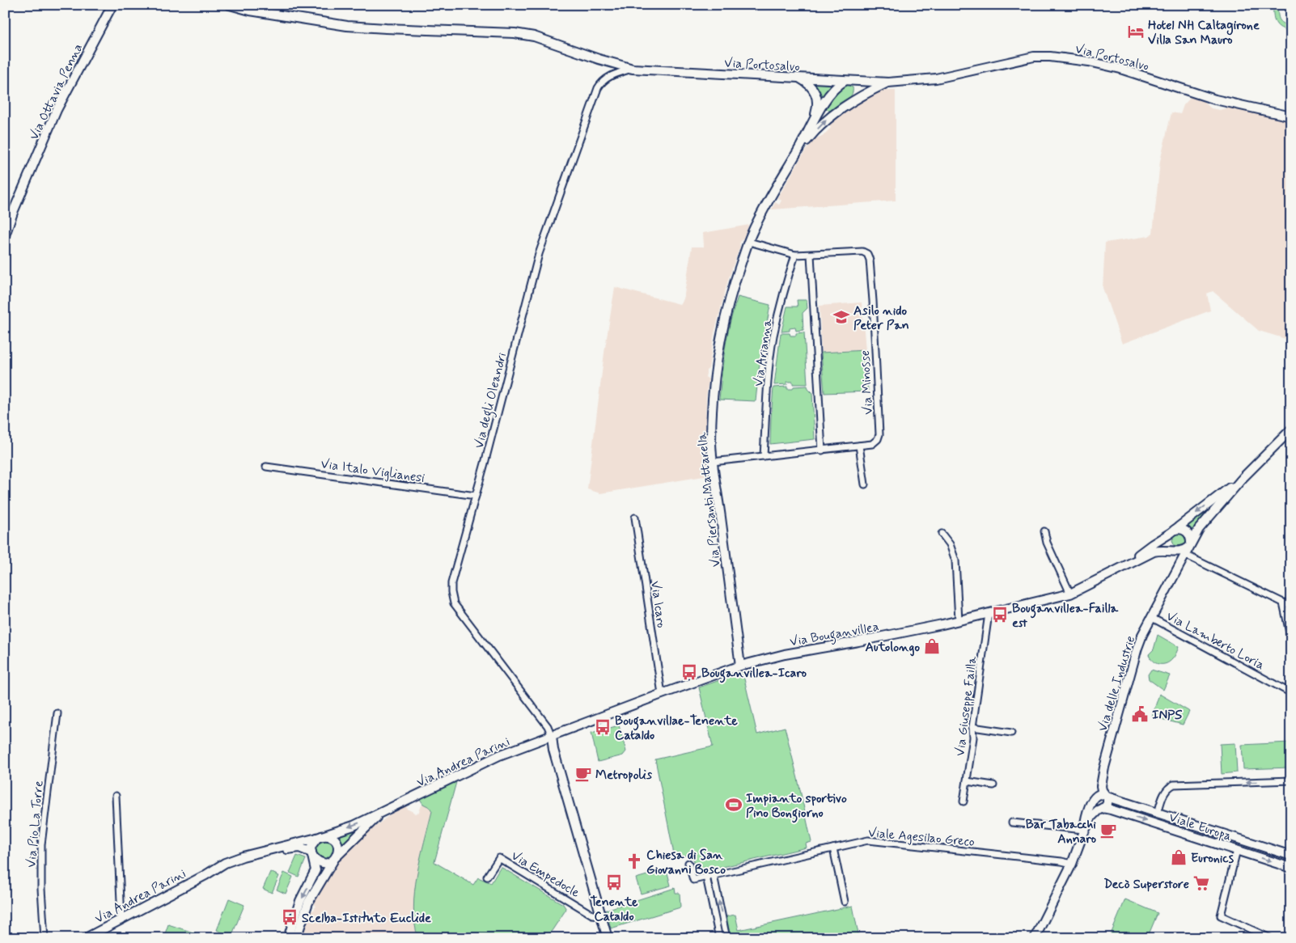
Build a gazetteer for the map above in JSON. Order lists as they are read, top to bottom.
{
  "streets": {
    "street": [
      "Via Portosalvo",
      "Via Ottavia Penna",
      "Via Arianna",
      "Via Minosse",
      "Via degli Oleandri",
      "Via Italo Viglianesi",
      "Via Piersanti Mattarella",
      "Via Icaro",
      "Via Bouganvillea",
      "Via Lamberto Loria",
      "Via delle Industrie",
      "Via Giuseppe Failla",
      "Via Andrea Parini",
      "Via Pio La Torre",
      "Viale Europa",
      "Viale Agesilao Greco",
      "Via Empedocle"
    ]
  },
  "crossings": [
    ["Via Portosalvo", "Via degli Oleandri"],
    ["Via Arianna", "Via Minosse"],
    ["Via Minosse", "Via Piersanti Mattarella"],
    ["Via degli Oleandri", "Via Italo Viglianesi"],
    ["Via degli Oleandri", "Via Bouganvillea"],
    ["Via degli Oleandri", "Via Andrea Parini"],
    ["Via Piersanti Mattarella", "Via Bouganvillea"],
    ["Via Icaro", "Via Bouganvillea"],
    ["Via Bouganvillea", "Via Giuseppe Failla"],
    ["Via Bouganvillea", "Via Andrea Parini"],
    ["Via Lamberto Loria", "Via delle Industrie"]
  ],
  "places": {
    "hotel": ["Hotel NH Caltagirone Villa San Mauro"],
    "school or university": ["Asilo nido Peter Pan"],
    "bus stop": [
      "Bouganvillea-Failla est",
      "Bouganvillea-Icaro",
      "Bouganvillae-Tenente Cataldo",
      "Tenente Cataldo",
      "Scelba-Istituto Euclide"
    ],
    "shop": ["Autolongo", "Euronics"],
    "public building": ["INPS"],
    "cafe": ["Metropolis", "Bar Tabacchi Annaro"],
    "sports": ["Impianto sportivo Pino Bongiorno"],
    "church": ["Chiesa di San Giovanni Bosco"],
    "supermarket": ["Decò Superstore"]
  }
}
